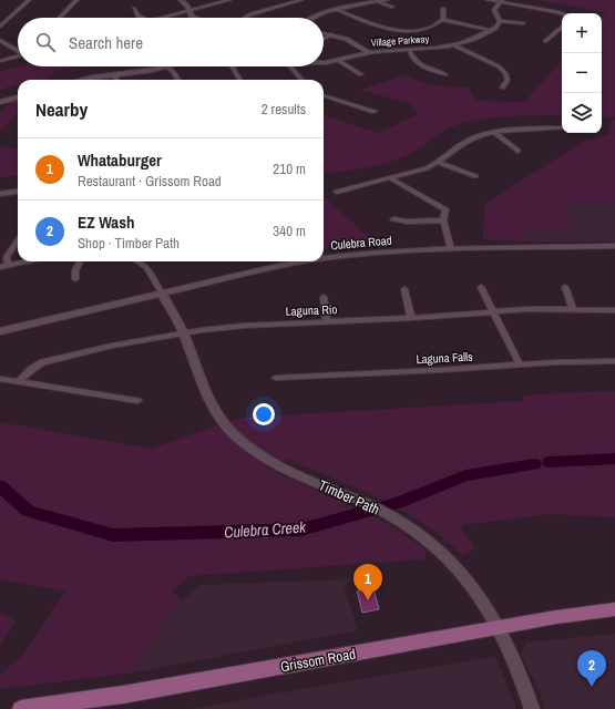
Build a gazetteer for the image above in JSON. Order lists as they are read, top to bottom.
{
  "streets": {
    "main road": ["Grissom Road"],
    "street": [
      "Village Parkway",
      "Culebra Road",
      "Laguna Rio",
      "Laguna Falls",
      "Timber Path"
    ]
  },
  "crossings": [
    ["Culebra Road", "Timber Path"],
    ["Laguna Rio", "Timber Path"],
    ["Timber Path", "Grissom Road"]
  ],
  "water": ["Culebra Creek"],
  "page": {
    "map_buttons": ["+", "−"],
    "search": "Search here",
    "heading": ["Nearby", "2 results"],
    "list": [
      {
        "mark": "1",
        "name": "Whataburger",
        "note": "Restaurant · Grissom Road",
        "value": "210 m"
      },
      {
        "mark": "2",
        "name": "EZ Wash",
        "note": "Shop · Timber Path",
        "value": "340 m"
      }
    ],
    "pins": ["1", "2"]
  }
}
